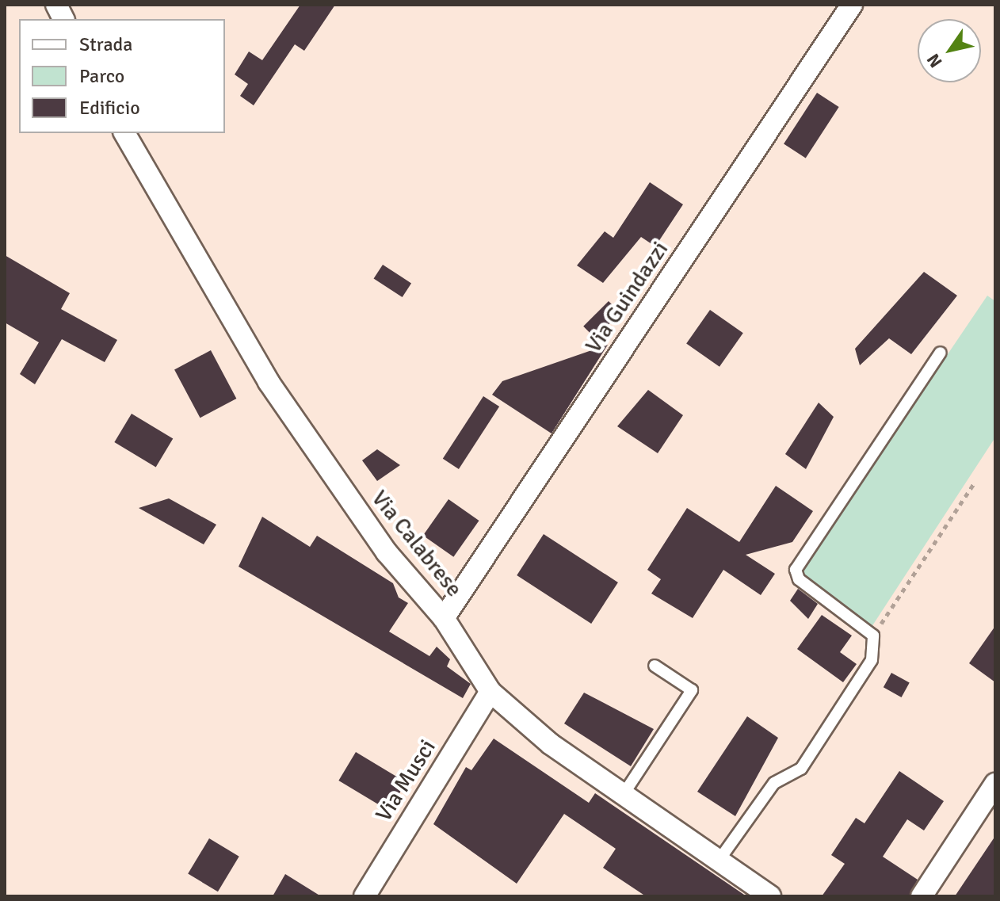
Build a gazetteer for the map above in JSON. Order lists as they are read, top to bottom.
{
  "streets": {
    "street": ["Via Guindazzi", "Via Calabrese", "Via Musci"]
  },
  "crossings": [
    ["Via Guindazzi", "Via Calabrese"],
    ["Via Calabrese", "Via Musci"]
  ],
  "legend": ["Strada", "Parco", "Edificio"],
  "north": "bottom left"
}
